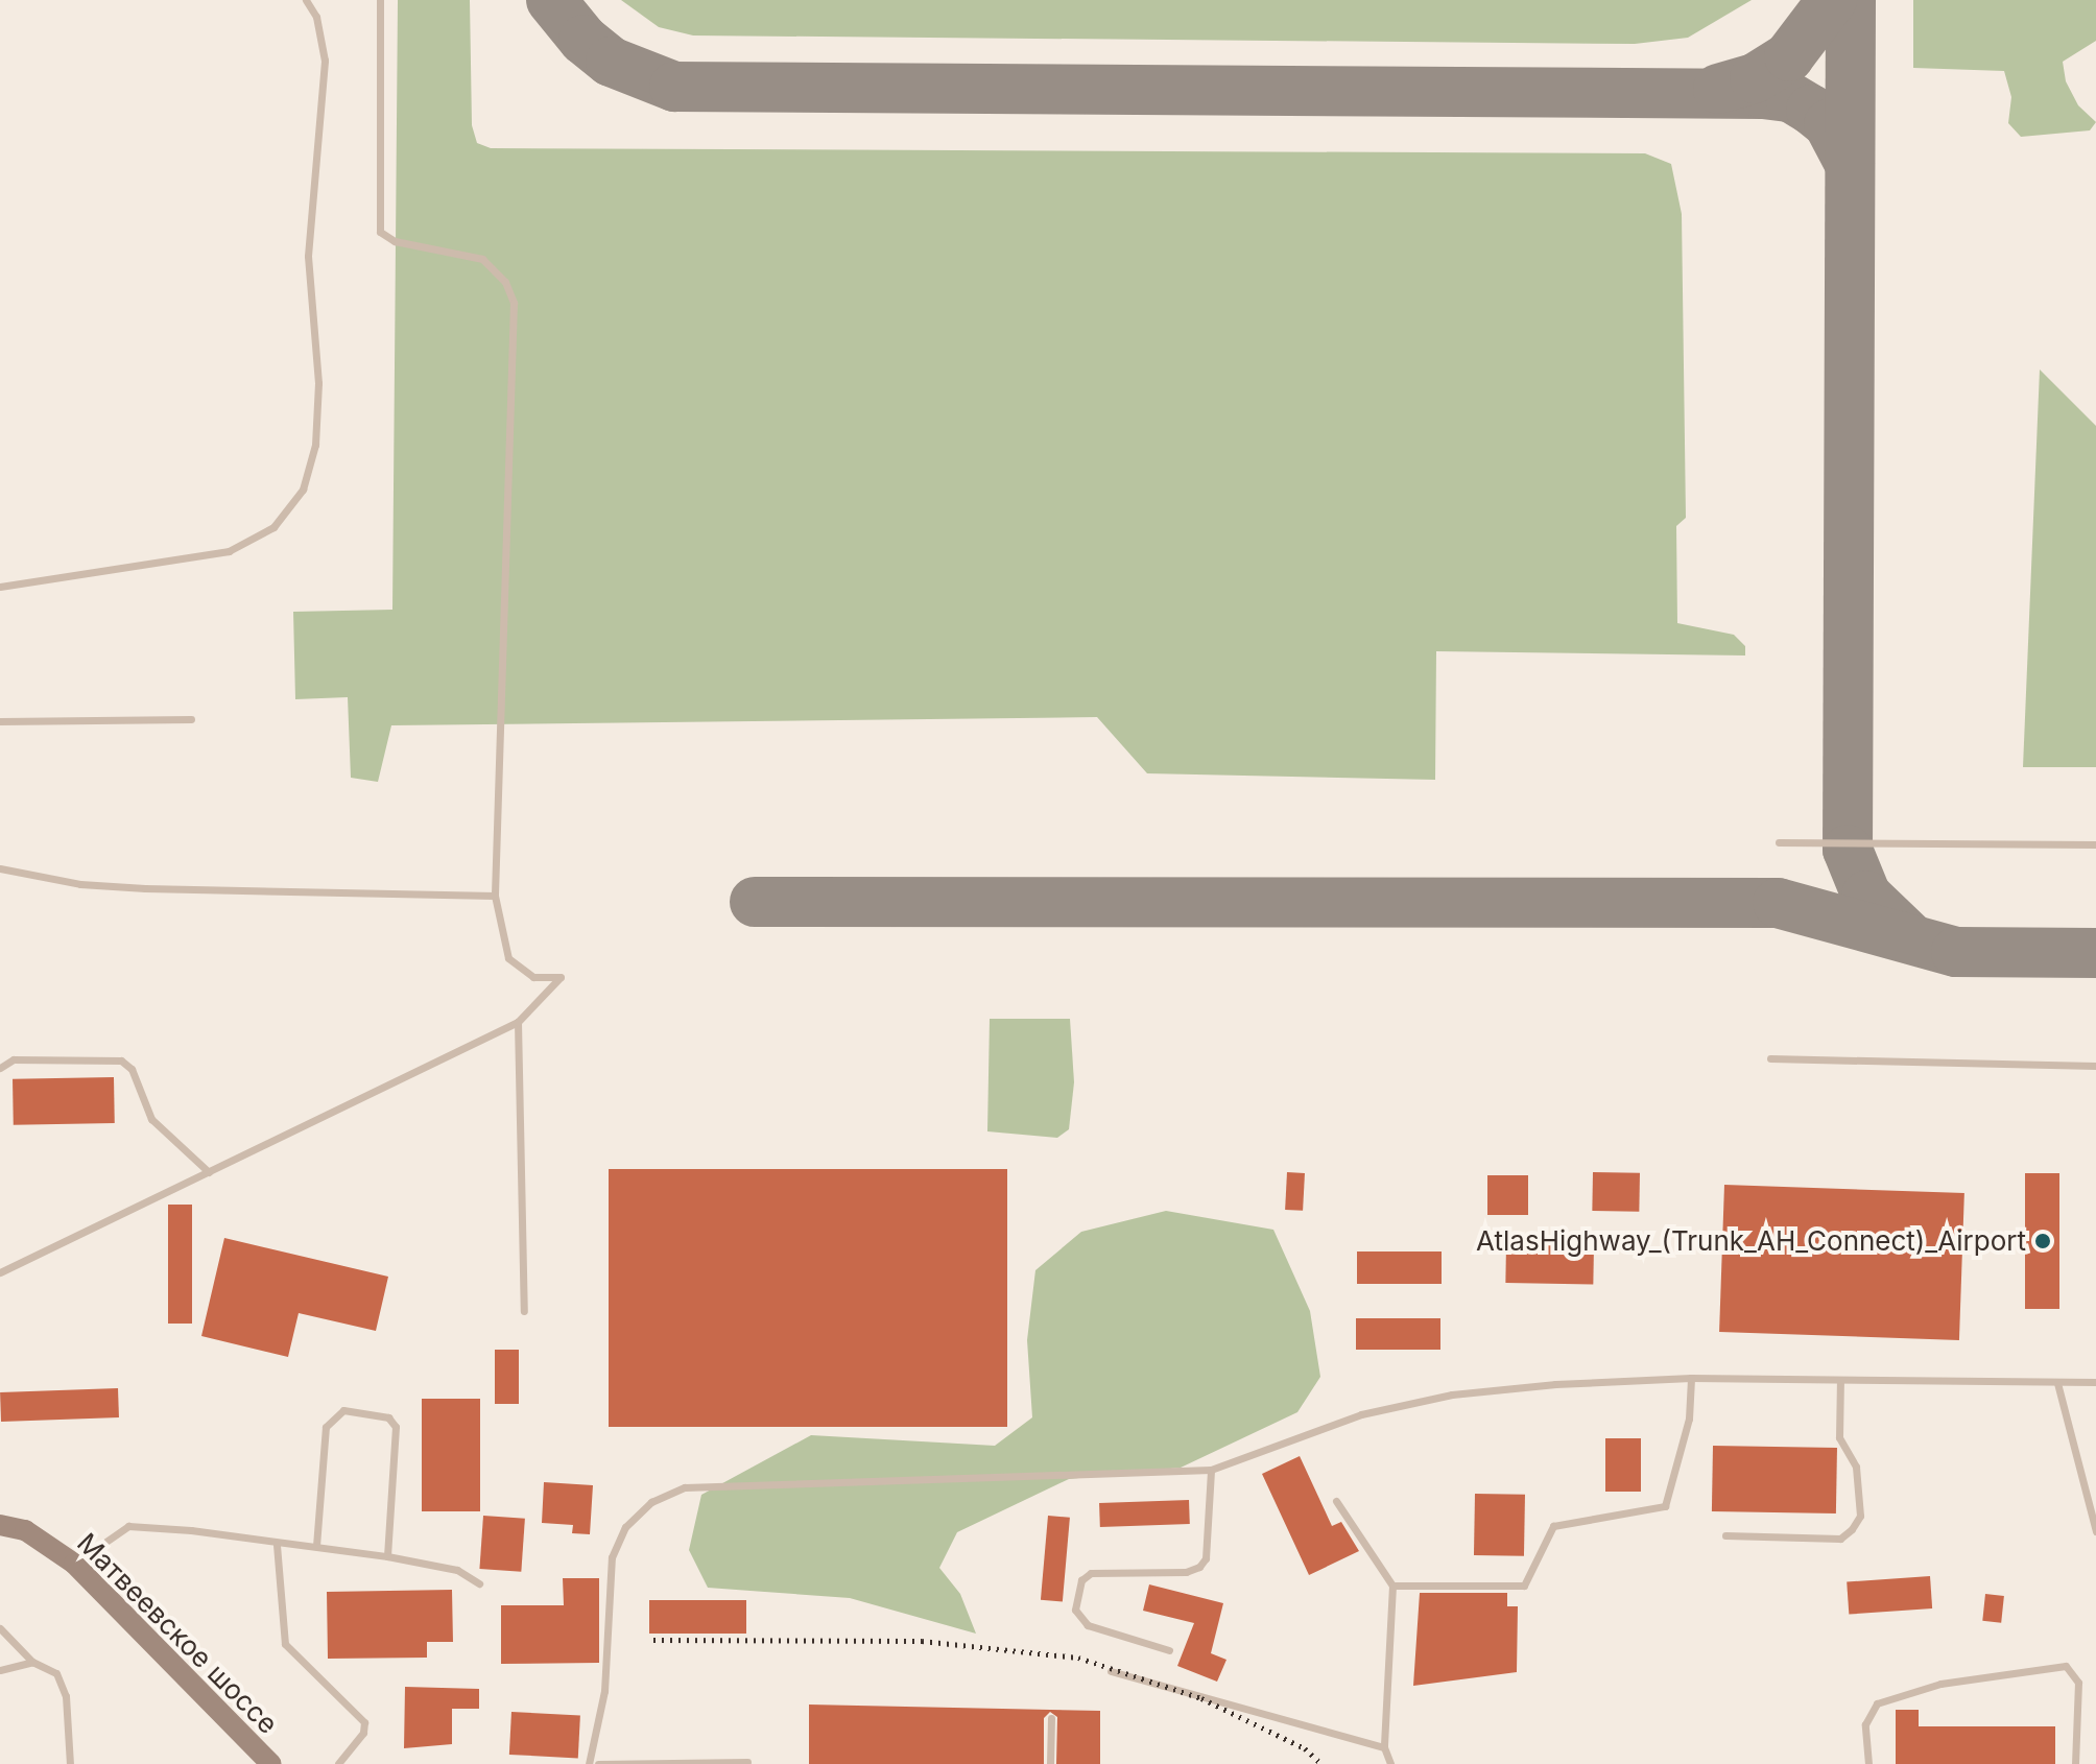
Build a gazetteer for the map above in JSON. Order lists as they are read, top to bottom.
{
  "streets": {
    "main road": ["Матвеевское шоссе"]
  },
  "places": ["AtlasHighway_(Trunk_AH_Connect)_Airport"]
}
